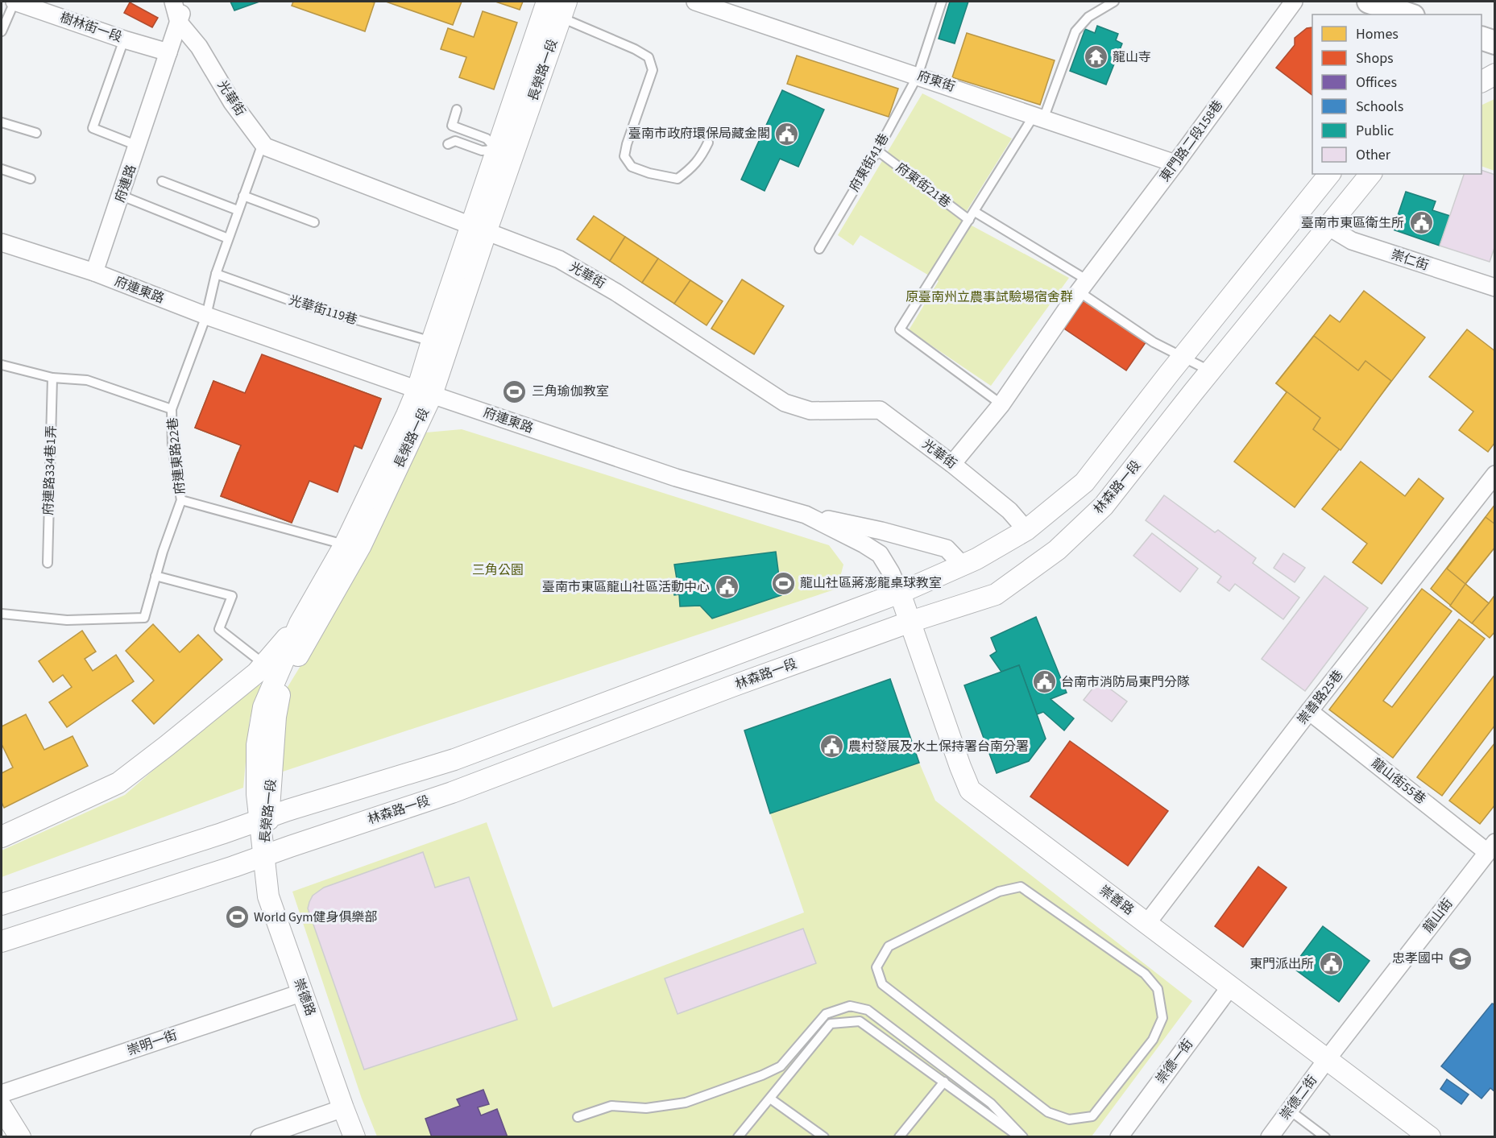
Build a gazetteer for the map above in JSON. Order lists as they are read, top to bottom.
{
  "streets": {
    "street": [
      "樹林街一段",
      "長榮路一段",
      "府東街",
      "光華街",
      "東門路二段158巷",
      "府連路",
      "崇仁街",
      "府連東路",
      "林森路一段",
      "崇善路25巷",
      "龍山街55巷",
      "崇善路",
      "龍山街",
      "崇德路",
      "崇明一街",
      "崇德一街",
      "崇德二街"
    ],
    "lane": [
      "府東街41巷",
      "府東街21巷",
      "光華街119巷",
      "府連東路22巷",
      "府連路334巷1弄"
    ]
  },
  "crossings": [
    ["樹林街一段", "府連路"],
    ["長榮路一段", "光華街"],
    ["長榮路一段", "府連東路"],
    ["長榮路一段", "光華街119巷"],
    ["長榮路一段", "林森路一段"],
    ["長榮路一段", "崇德路"],
    ["府東街", "東門路二段158巷"],
    ["府東街", "府東街41巷"],
    ["光華街", "東門路二段158巷"],
    ["光華街", "府連路"],
    ["府東街41巷", "府東街21巷"],
    ["府連路", "府連東路"],
    ["崇仁街", "林森路一段"],
    ["府連東路", "府連東路22巷"],
    ["府連東路", "崇善路"],
    ["林森路一段", "崇善路"],
    ["林森路一段", "崇德路"],
    ["崇善路25巷", "龍山街55巷"],
    ["崇善路25巷", "崇善路"],
    ["龍山街55巷", "龍山街"],
    ["崇善路", "龍山街"],
    ["崇善路", "崇德一街"],
    ["崇善路", "崇德二街"],
    ["龍山街", "崇德二街"],
    ["崇德路", "崇明一街"]
  ],
  "parks": ["原臺南州立農事試驗場宿舍群", "三角公園"],
  "places": {
    "temple": ["龍山寺"],
    "public building": [
      "臺南市政府環保局藏金閣",
      "臺南市東區衛生所",
      "臺南市東區龍山社區活動中心",
      "台南市消防局東門分隊",
      "農村發展及水土保持署台南分署",
      "東門派出所"
    ],
    "sports": ["三角瑜伽教室", "龍山社區蔣澎龍桌球教室", "World Gym健身俱樂部"],
    "school or university": ["忠孝國中"]
  },
  "legend": [
    "Homes",
    "Shops",
    "Offices",
    "Schools",
    "Public",
    "Other"
  ]
}
